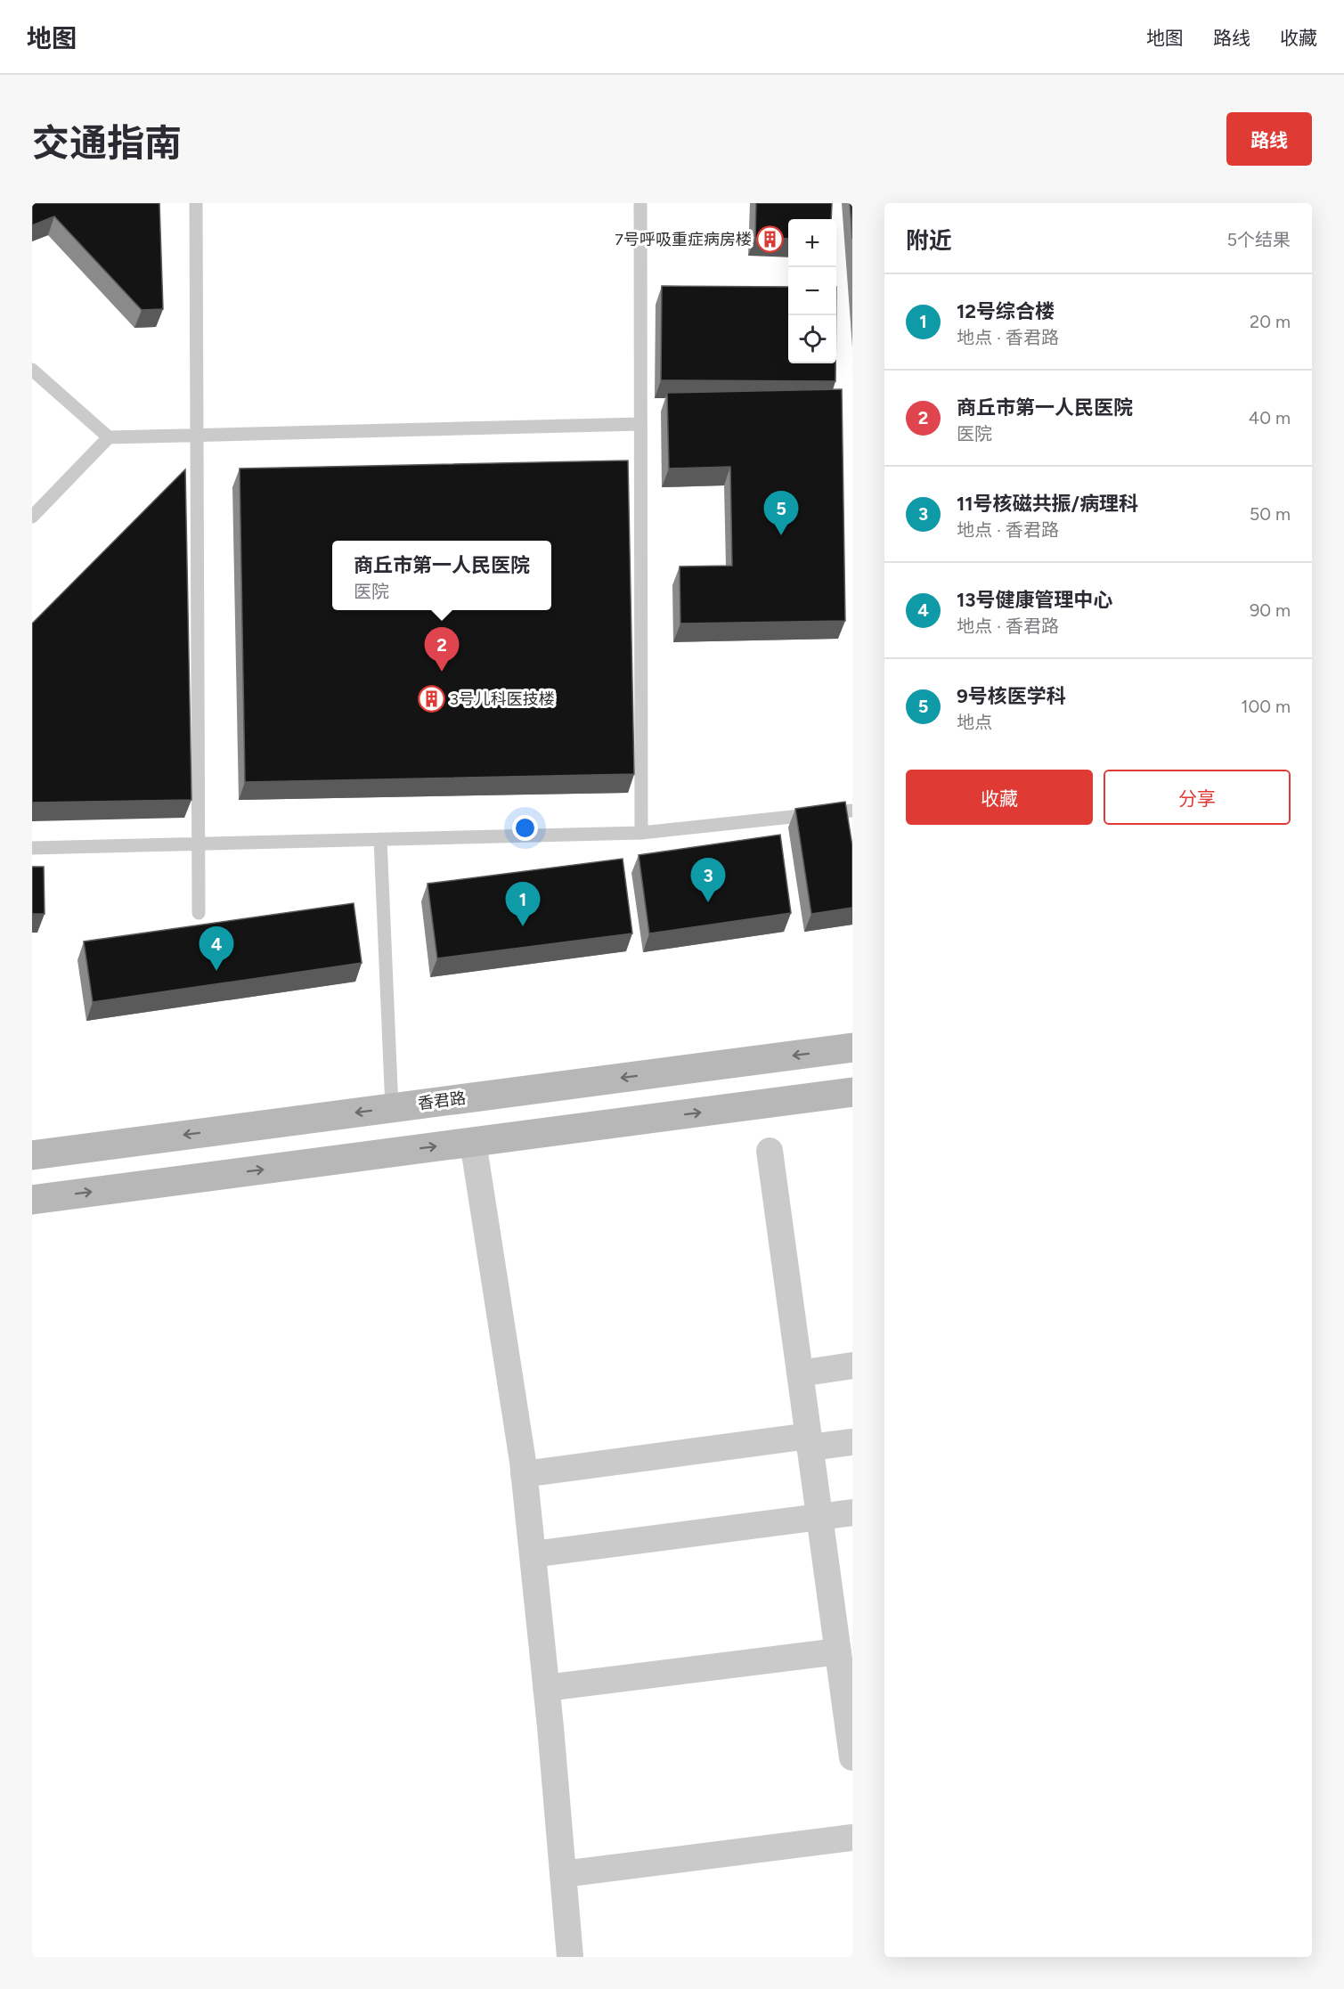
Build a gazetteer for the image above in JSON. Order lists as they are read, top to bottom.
{
  "streets": {
    "main road": ["香君路"]
  },
  "places": {
    "building": ["7号呼吸重症病房楼", "3号儿科医技楼"]
  },
  "page": {
    "header": "地图",
    "nav": ["地图", "路线", "收藏"],
    "title": "交通指南",
    "buttons": [
      "路线",
      ["收藏", "分享"]
    ],
    "heading": ["附近", "5个结果"],
    "map_buttons": ["+", "−"],
    "list": [
      {
        "mark": "1",
        "name": "12号综合楼",
        "note": "地点 · 香君路",
        "value": "20 m"
      },
      {
        "mark": "2",
        "name": "商丘市第一人民医院",
        "note": "医院",
        "value": "40 m"
      },
      {
        "mark": "3",
        "name": "11号核磁共振/病理科",
        "note": "地点 · 香君路",
        "value": "50 m"
      },
      {
        "mark": "4",
        "name": "13号健康管理中心",
        "note": "地点 · 香君路",
        "value": "90 m"
      },
      {
        "mark": "5",
        "name": "9号核医学科",
        "note": "地点",
        "value": "100 m"
      }
    ],
    "pins": [
      "5",
      "2",
      "3",
      "1",
      "4"
    ],
    "popup": ["商丘市第一人民医院", "医院"]
  }
}
